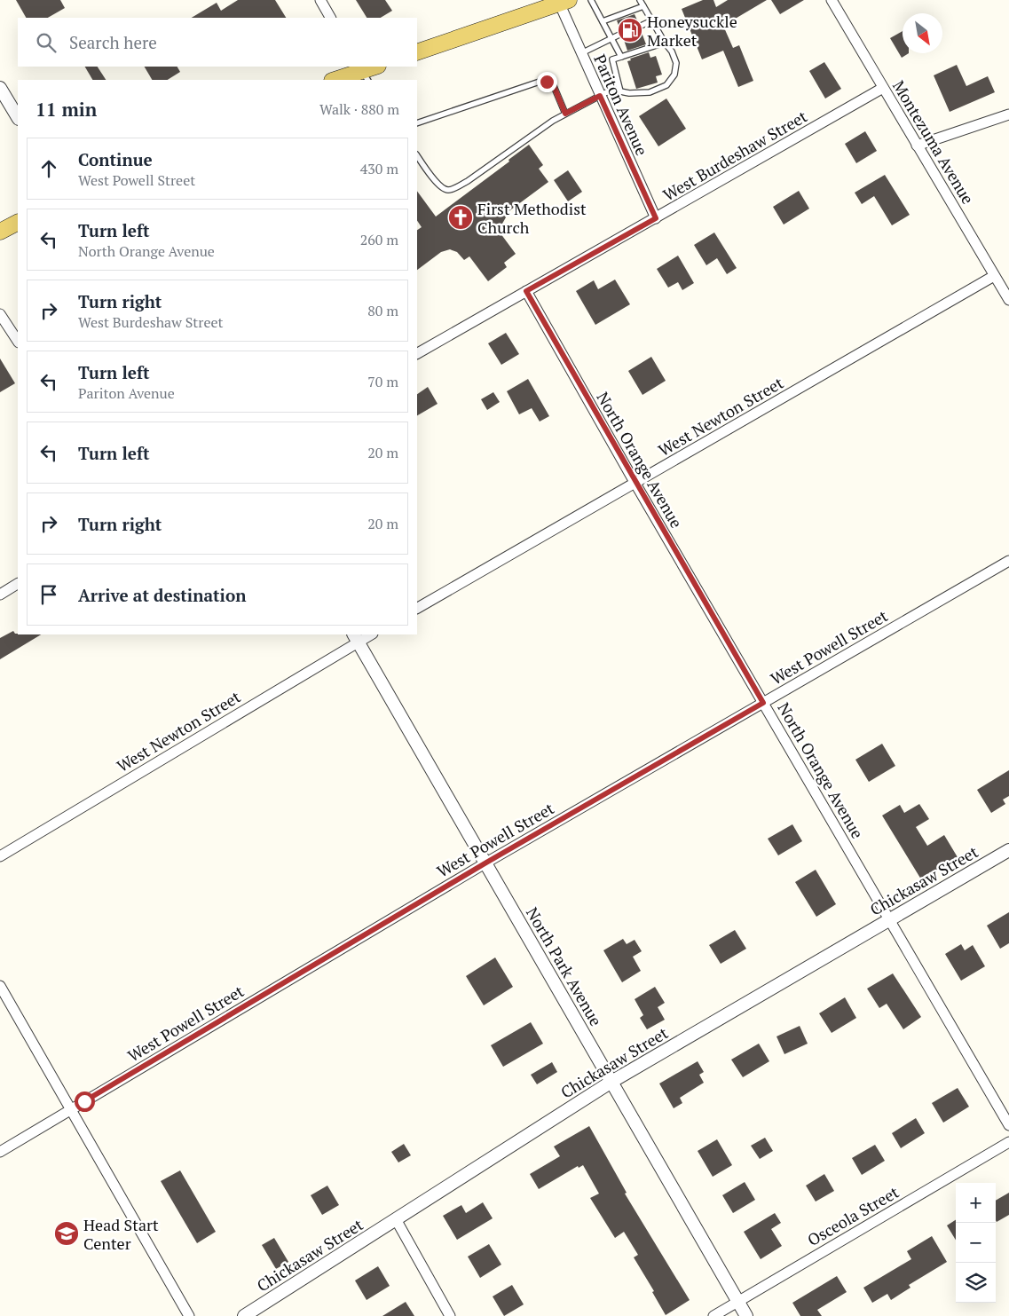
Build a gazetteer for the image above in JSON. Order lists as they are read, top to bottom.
{
  "streets": {
    "street": [
      "Pariton Avenue",
      "Montezuma Avenue",
      "West Burdeshaw Street",
      "West Newton Street",
      "North Orange Avenue",
      "West Powell Street",
      "Chickasaw Street",
      "North Park Avenue",
      "Osceola Street"
    ]
  },
  "crossings": [
    ["Pariton Avenue", "West Burdeshaw Street"],
    ["Montezuma Avenue", "West Burdeshaw Street"],
    ["Montezuma Avenue", "West Newton Street"],
    ["West Burdeshaw Street", "North Orange Avenue"],
    ["West Newton Street", "North Orange Avenue"],
    ["West Newton Street", "North Park Avenue"],
    ["North Orange Avenue", "West Powell Street"],
    ["North Orange Avenue", "Chickasaw Street"],
    ["West Powell Street", "North Park Avenue"],
    ["Chickasaw Street", "North Park Avenue"],
    ["North Park Avenue", "Osceola Street"]
  ],
  "places": {
    "fuel station": ["Honeysuckle Market"],
    "church": ["First Methodist Church"],
    "school or university": ["Head Start Center"]
  },
  "north": "bottom right",
  "page": {
    "search": "Search here",
    "heading": ["11 min", "Walk · 880 m"],
    "list": [
      ["Continue", "West Powell Street", "430 m"],
      ["Turn left", "North Orange Avenue", "260 m"],
      ["Turn right", "West Burdeshaw Street", "80 m"],
      ["Turn left", "Pariton Avenue", "70 m"],
      ["Turn left", "20 m"],
      ["Turn right", "20 m"],
      "Arrive at destination"
    ],
    "map_buttons": ["+", "−"]
  }
}
